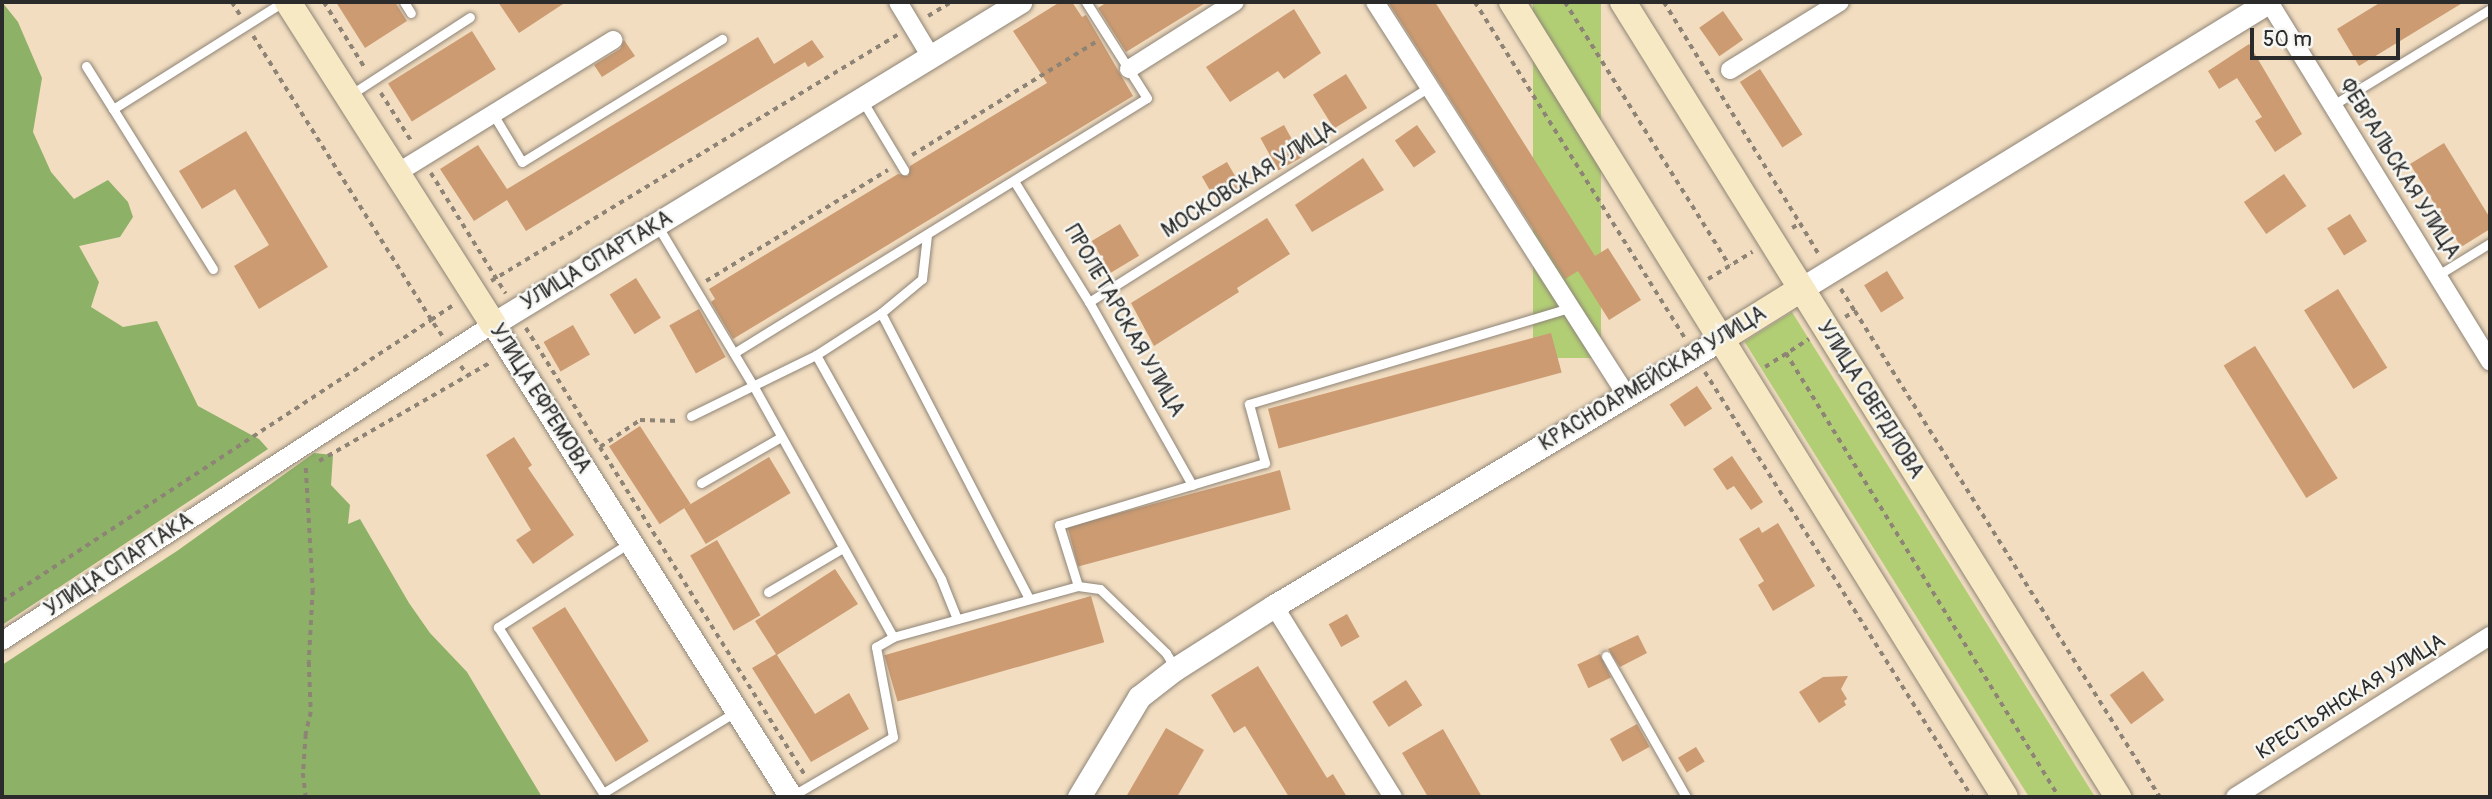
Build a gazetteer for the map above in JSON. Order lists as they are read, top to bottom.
{
  "streets": {
    "main road": ["КРАСНОАРМЕЙСКАЯ УЛИЦА", "УЛИЦА ЕФРЕМОВА", "УЛИЦА СВЕРДЛОВА"],
    "street": ["ФЕВРАЛЬСКАЯ УЛИЦА", "УЛИЦА СПАРТАКА", "КРЕСТЬЯНСКАЯ УЛИЦА"],
    "lane": ["МОСКОВСКАЯ УЛИЦА", "ПРОЛЕТАРСКАЯ УЛИЦА"]
  },
  "crossings": [
    ["ФЕВРАЛЬСКАЯ УЛИЦА", "КРАСНОАРМЕЙСКАЯ УЛИЦА"],
    ["МОСКОВСКАЯ УЛИЦА", "ПРОЛЕТАРСКАЯ УЛИЦА"],
    ["УЛИЦА СПАРТАКА", "УЛИЦА ЕФРЕМОВА"],
    ["КРАСНОАРМЕЙСКАЯ УЛИЦА", "УЛИЦА СВЕРДЛОВА"]
  ],
  "scale_bar": "50 m"
}
